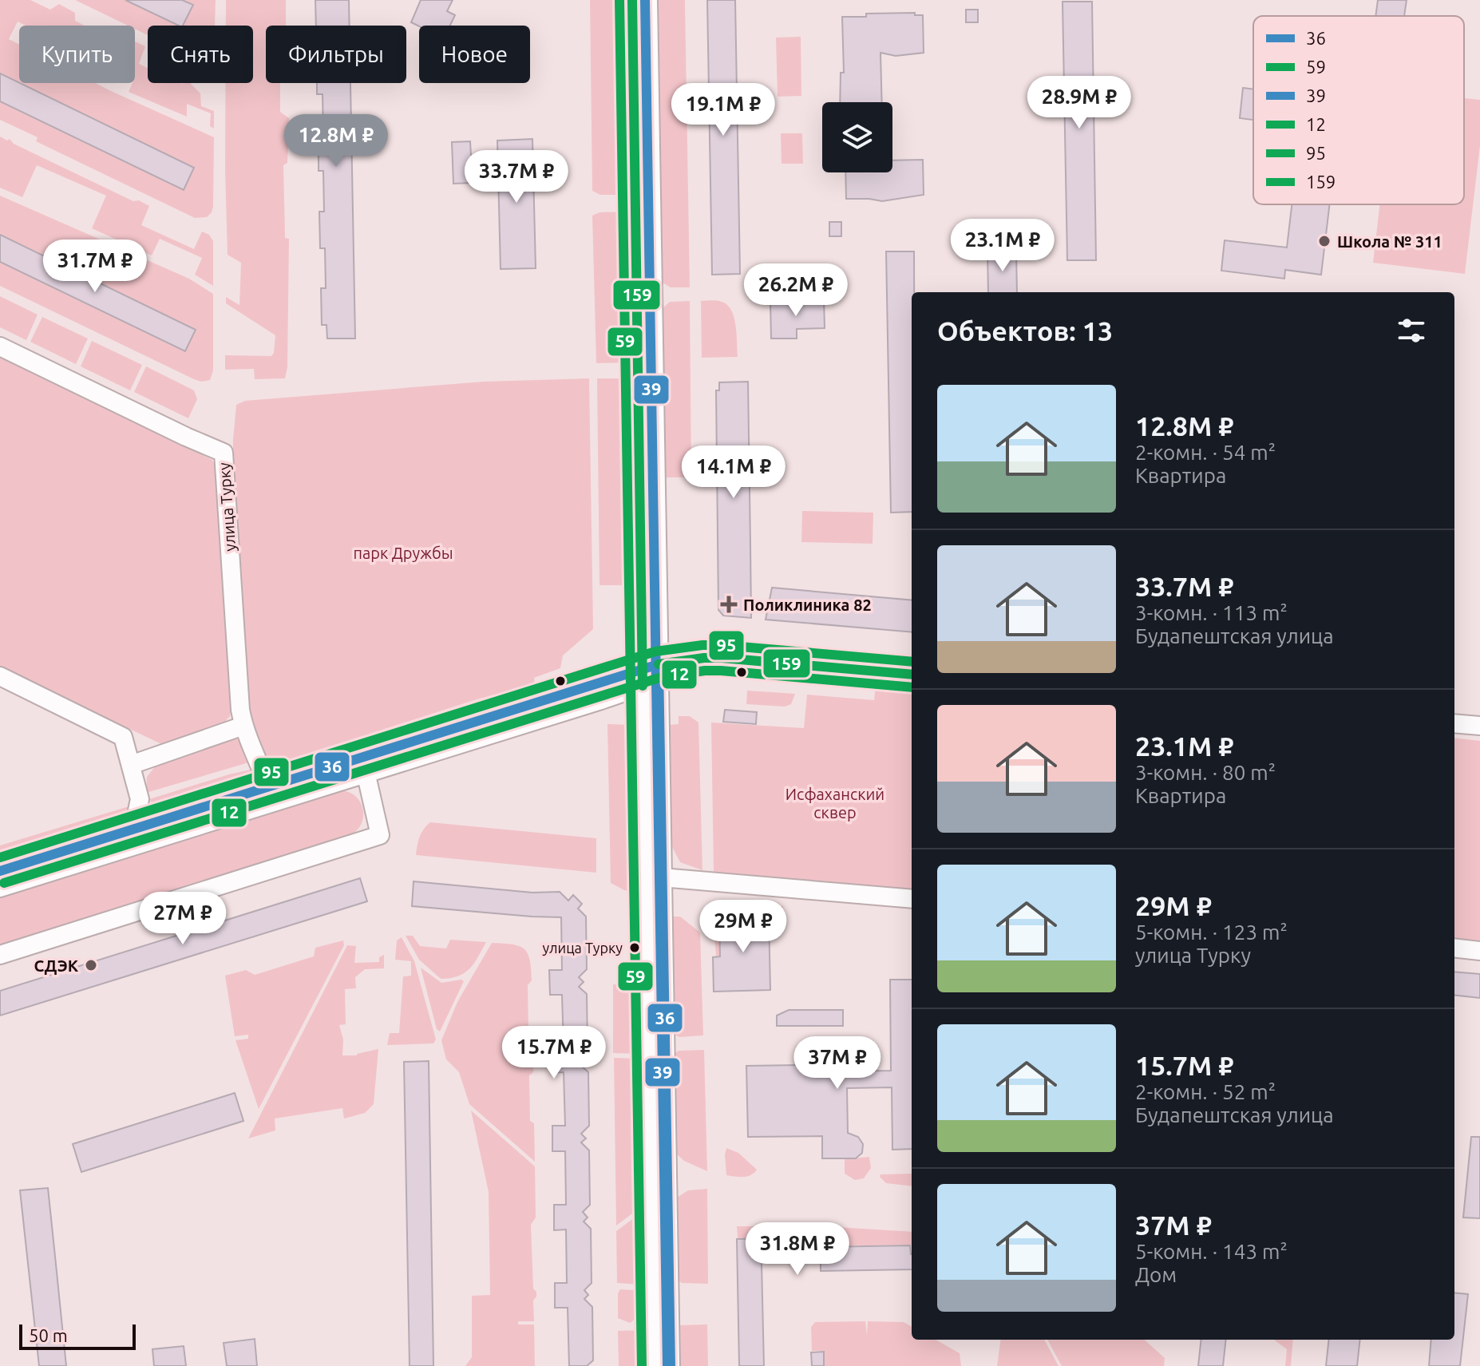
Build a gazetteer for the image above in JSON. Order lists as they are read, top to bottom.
{
  "streets": {
    "street": ["улица Турку"]
  },
  "parks": ["парк Дружбы", "Исфаханский сквер"],
  "places": {
    "other": ["Школа № 311", "улица Турку", "СДЭК"],
    "health": ["Поликлиника 82"]
  },
  "lines": [
    "transit line 59",
    "transit line 39",
    "transit line 159",
    "transit line 95",
    "transit line 36",
    "transit line 12"
  ],
  "legend": [
    "36",
    "59",
    "39",
    "12",
    "95",
    "159"
  ],
  "scale_bar": "50 m",
  "page": {
    "chip": [
      "Купить",
      "Снять",
      "Фильтры",
      "Новое"
    ],
    "price": [
      "28.9M ₽",
      "19.1M ₽",
      "12.8M ₽",
      "33.7M ₽",
      "23.1M ₽",
      "31.7M ₽",
      "26.2M ₽",
      "14.1M ₽",
      "27M ₽",
      "29M ₽",
      "15.7M ₽",
      "37M ₽",
      "31.8M ₽"
    ],
    "heading": "Объектов: 13",
    "list": [
      {
        "name": "12.8M ₽",
        "note": "2-комн. · 54 m² · Квартира"
      },
      {
        "name": "33.7M ₽",
        "note": "3-комн. · 113 m² · Будапештская улица"
      },
      {
        "name": "23.1M ₽",
        "note": "3-комн. · 80 m² · Квартира"
      },
      {
        "name": "29M ₽",
        "note": "5-комн. · 123 m² · улица Турку"
      },
      {
        "name": "15.7M ₽",
        "note": "2-комн. · 52 m² · Будапештская улица"
      },
      {
        "name": "37M ₽",
        "note": "5-комн. · 143 m² · Дом"
      }
    ],
    "scale": "50 m"
  }
}
